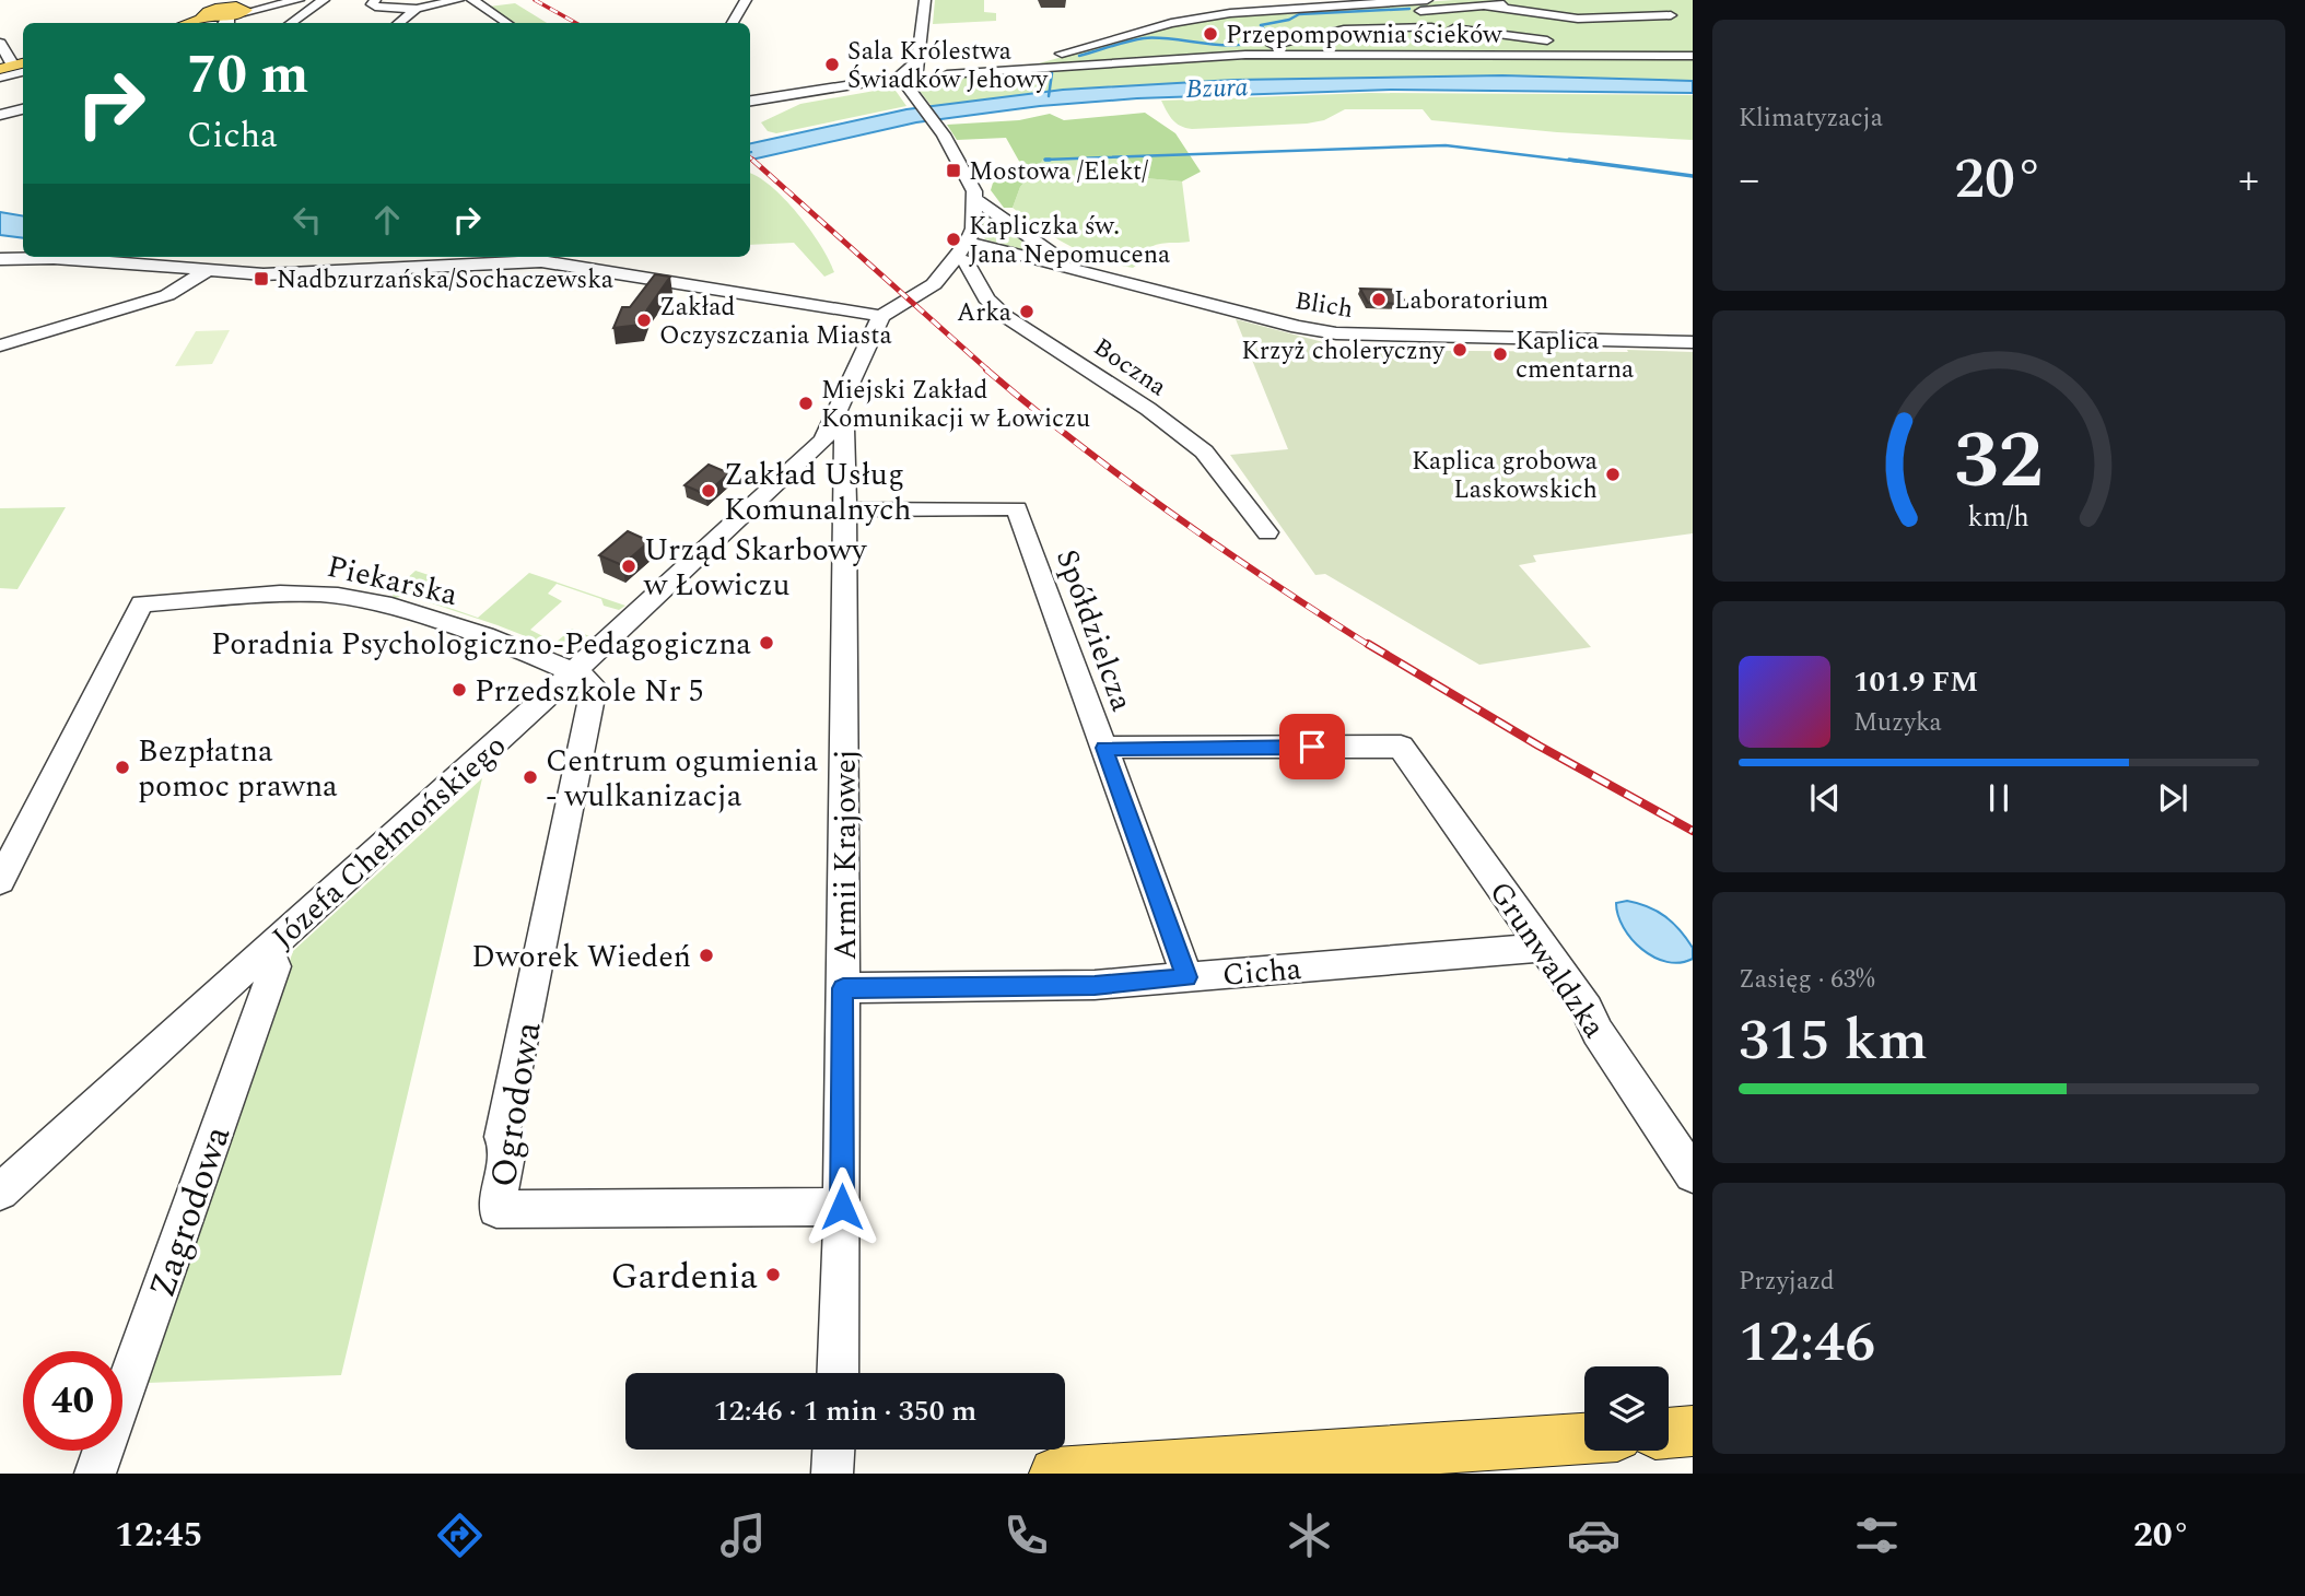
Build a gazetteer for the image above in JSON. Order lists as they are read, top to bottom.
{
  "streets": {
    "street": [
      "Blich",
      "Boczna",
      "Piekarska",
      "Spółdzielcza",
      "Józefa Chełmońskiego",
      "Armii Krajowej",
      "Grunwaldzka",
      "Cicha",
      "Ogrodowa",
      "Zagrodowa"
    ]
  },
  "crossings": [
    ["Piekarska", "Józefa Chełmońskiego"],
    ["Piekarska", "Ogrodowa"],
    ["Spółdzielcza", "Armii Krajowej"],
    ["Spółdzielcza", "Grunwaldzka"],
    ["Spółdzielcza", "Cicha"],
    ["Józefa Chełmońskiego", "Armii Krajowej"],
    ["Józefa Chełmońskiego", "Ogrodowa"],
    ["Józefa Chełmońskiego", "Zagrodowa"],
    ["Armii Krajowej", "Cicha"],
    ["Armii Krajowej", "Ogrodowa"],
    ["Grunwaldzka", "Cicha"]
  ],
  "water": ["Bzura"],
  "places": {
    "other": [
      "Przepompownia ścieków",
      "Sala Królestwa Świadków Jehowy",
      "Kapliczka św. Jana Nepomucena",
      "Laboratorium",
      "Arka",
      "Zakład Oczyszczania Miasta",
      "Krzyż choleryczny",
      "Kaplica cmentarna",
      "Miejski Zakład Komunikacji w Łowiczu",
      "Kaplica grobowa Laskowskich",
      "Zakład Usług Komunalnych",
      "Urząd Skarbowy w Łowiczu",
      "Poradnia Psychologiczno-Pedagogiczna",
      "Przedszkole Nr 5",
      "Bezpłatna pomoc prawna",
      "Centrum ogumienia - wulkanizacja",
      "Dworek Wiedeń",
      "Gardenia"
    ],
    "transit": ["Mostowa /Elekt/", "Nadbzurzańska/Sochaczewska"]
  },
  "page": {
    "tile": [
      "Klimatyzacja",
      ["Zasięg · 63%", "315 km"],
      ["Przyjazd", "12:46"]
    ],
    "turn": ["70 m", "Cicha"],
    "heat": ["−", "20°", "+"],
    "song": ["101.9 FM", "Muzyka"],
    "limit": "40",
    "trip": "12:46 · 1 min · 350 m",
    "tabs": ["12:45", "20°"],
    "gauge": ["32", "km/h"]
  }
}
